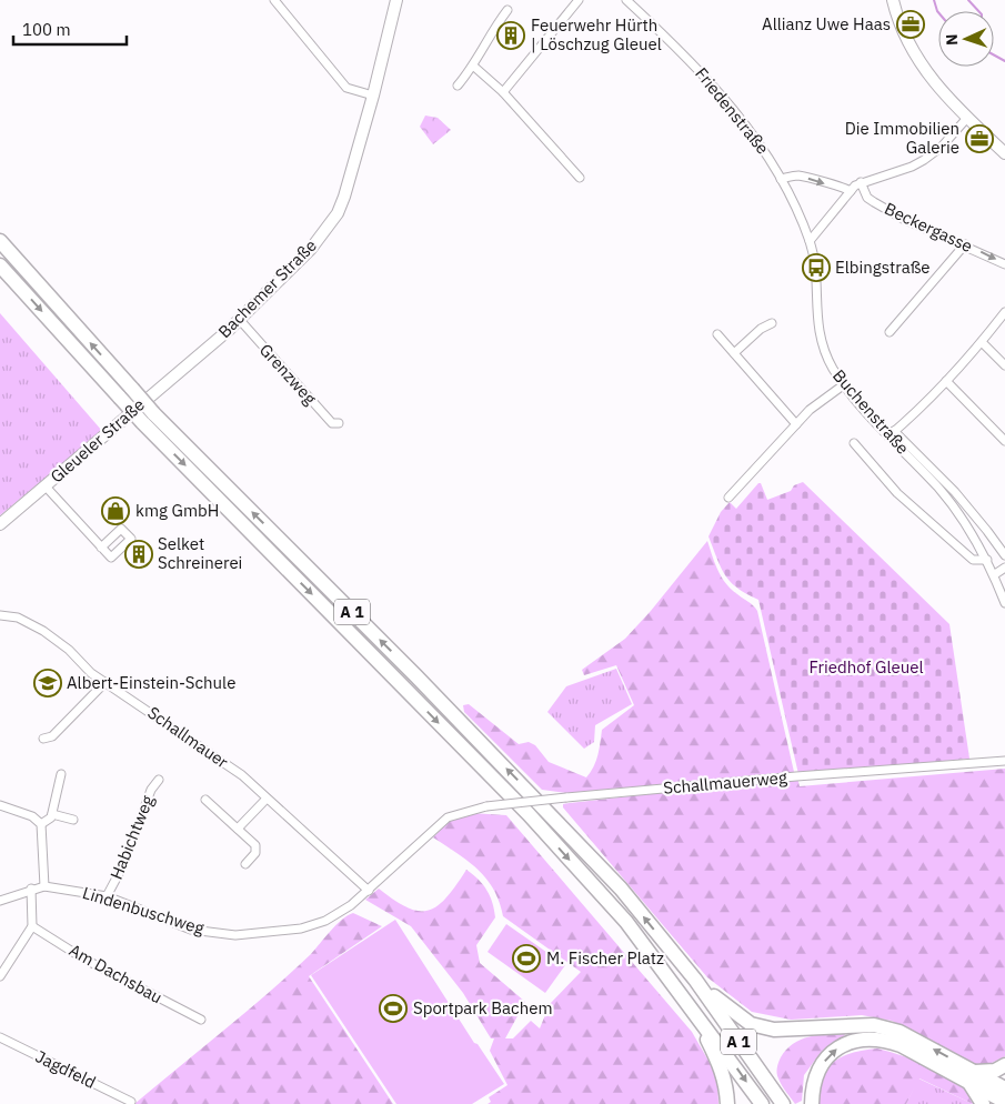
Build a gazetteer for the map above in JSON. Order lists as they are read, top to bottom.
{
  "streets": {
    "highway": ["A 1"],
    "street": [
      "Friedenstraße",
      "Beckergasse",
      "Bachemer Straße",
      "Grenzweg",
      "Buchenstraße",
      "Gleueler Straße",
      "Schallmauer",
      "Schallmauerweg",
      "Habichtweg",
      "Lindenbuschweg",
      "Am Dachsbau",
      "Jagdfeld"
    ]
  },
  "crossings": [
    ["Friedenstraße", "Buchenstraße"],
    ["Bachemer Straße", "Grenzweg"],
    ["Bachemer Straße", "Gleueler Straße"],
    ["Schallmauer", "Lindenbuschweg"],
    ["Schallmauerweg", "Lindenbuschweg"],
    ["Habichtweg", "Lindenbuschweg"]
  ],
  "parks": ["Friedhof Gleuel"],
  "places": {
    "office": ["Allianz Uwe Haas", "Die Immobilien Galerie"],
    "building": ["Feuerwehr Hürth | Löschzug Gleuel", "Selket Schreinerei"],
    "bus stop": ["Elbingstraße"],
    "shop": ["kmg GmbH"],
    "school or university": ["Albert-Einstein-Schule"],
    "sports": ["M. Fischer Platz", "Sportpark Bachem"]
  },
  "scale_bar": "100 m",
  "north": "left"
}
